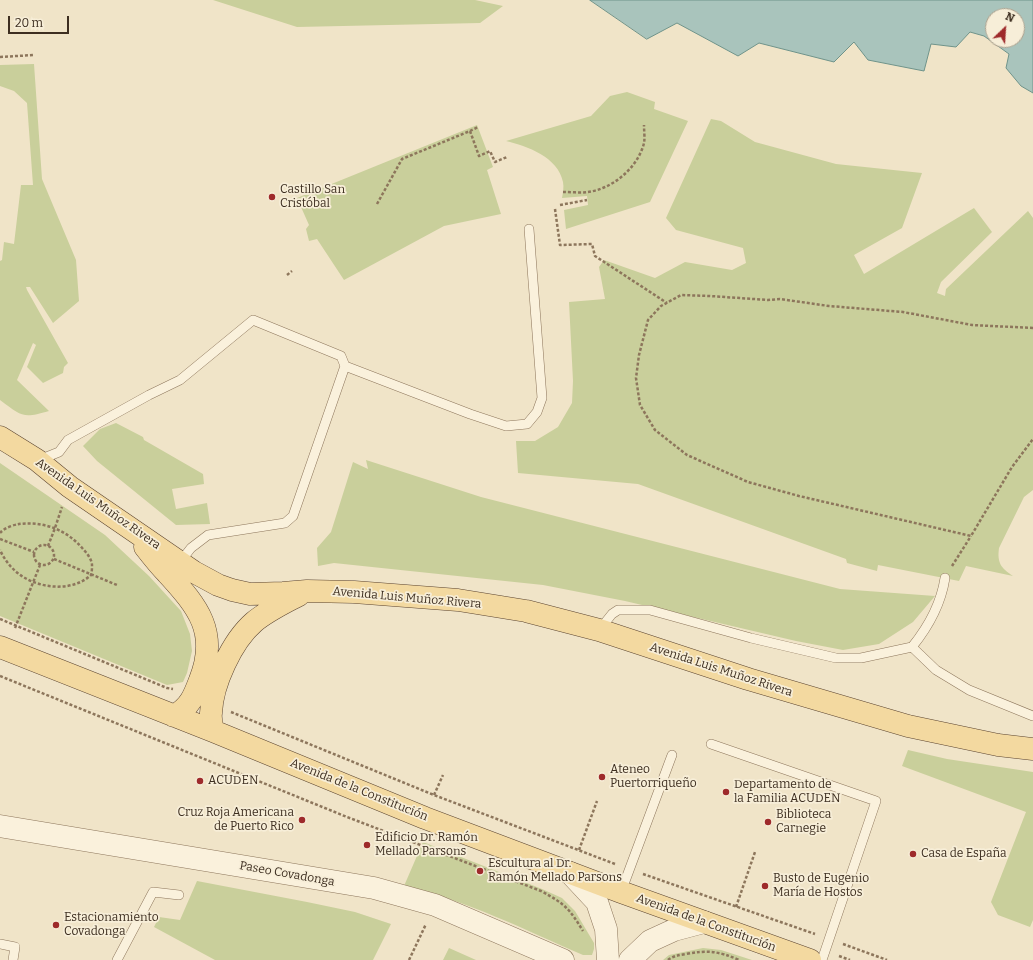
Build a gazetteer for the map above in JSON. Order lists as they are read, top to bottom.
{
  "streets": {
    "main road": ["Avenida Luis Muñoz Rivera", "Avenida de la Constitución"],
    "street": ["Paseo Covadonga"]
  },
  "places": [
    "Castillo San Cristóbal",
    "Ateneo Puertorriqueño",
    "ACUDEN",
    "Departamento de la Familia ACUDEN",
    "Cruz Roja Americana de Puerto Rico",
    "Biblioteca Carnegie",
    "Edificio Dr. Ramón Mellado Parsons",
    "Casa de España",
    "Escultura al Dr. Ramón Mellado Parsons",
    "Busto de Eugenio María de Hostos",
    "Estacionamiento Covadonga"
  ],
  "scale_bar": "20 m",
  "north": "top right"
}
